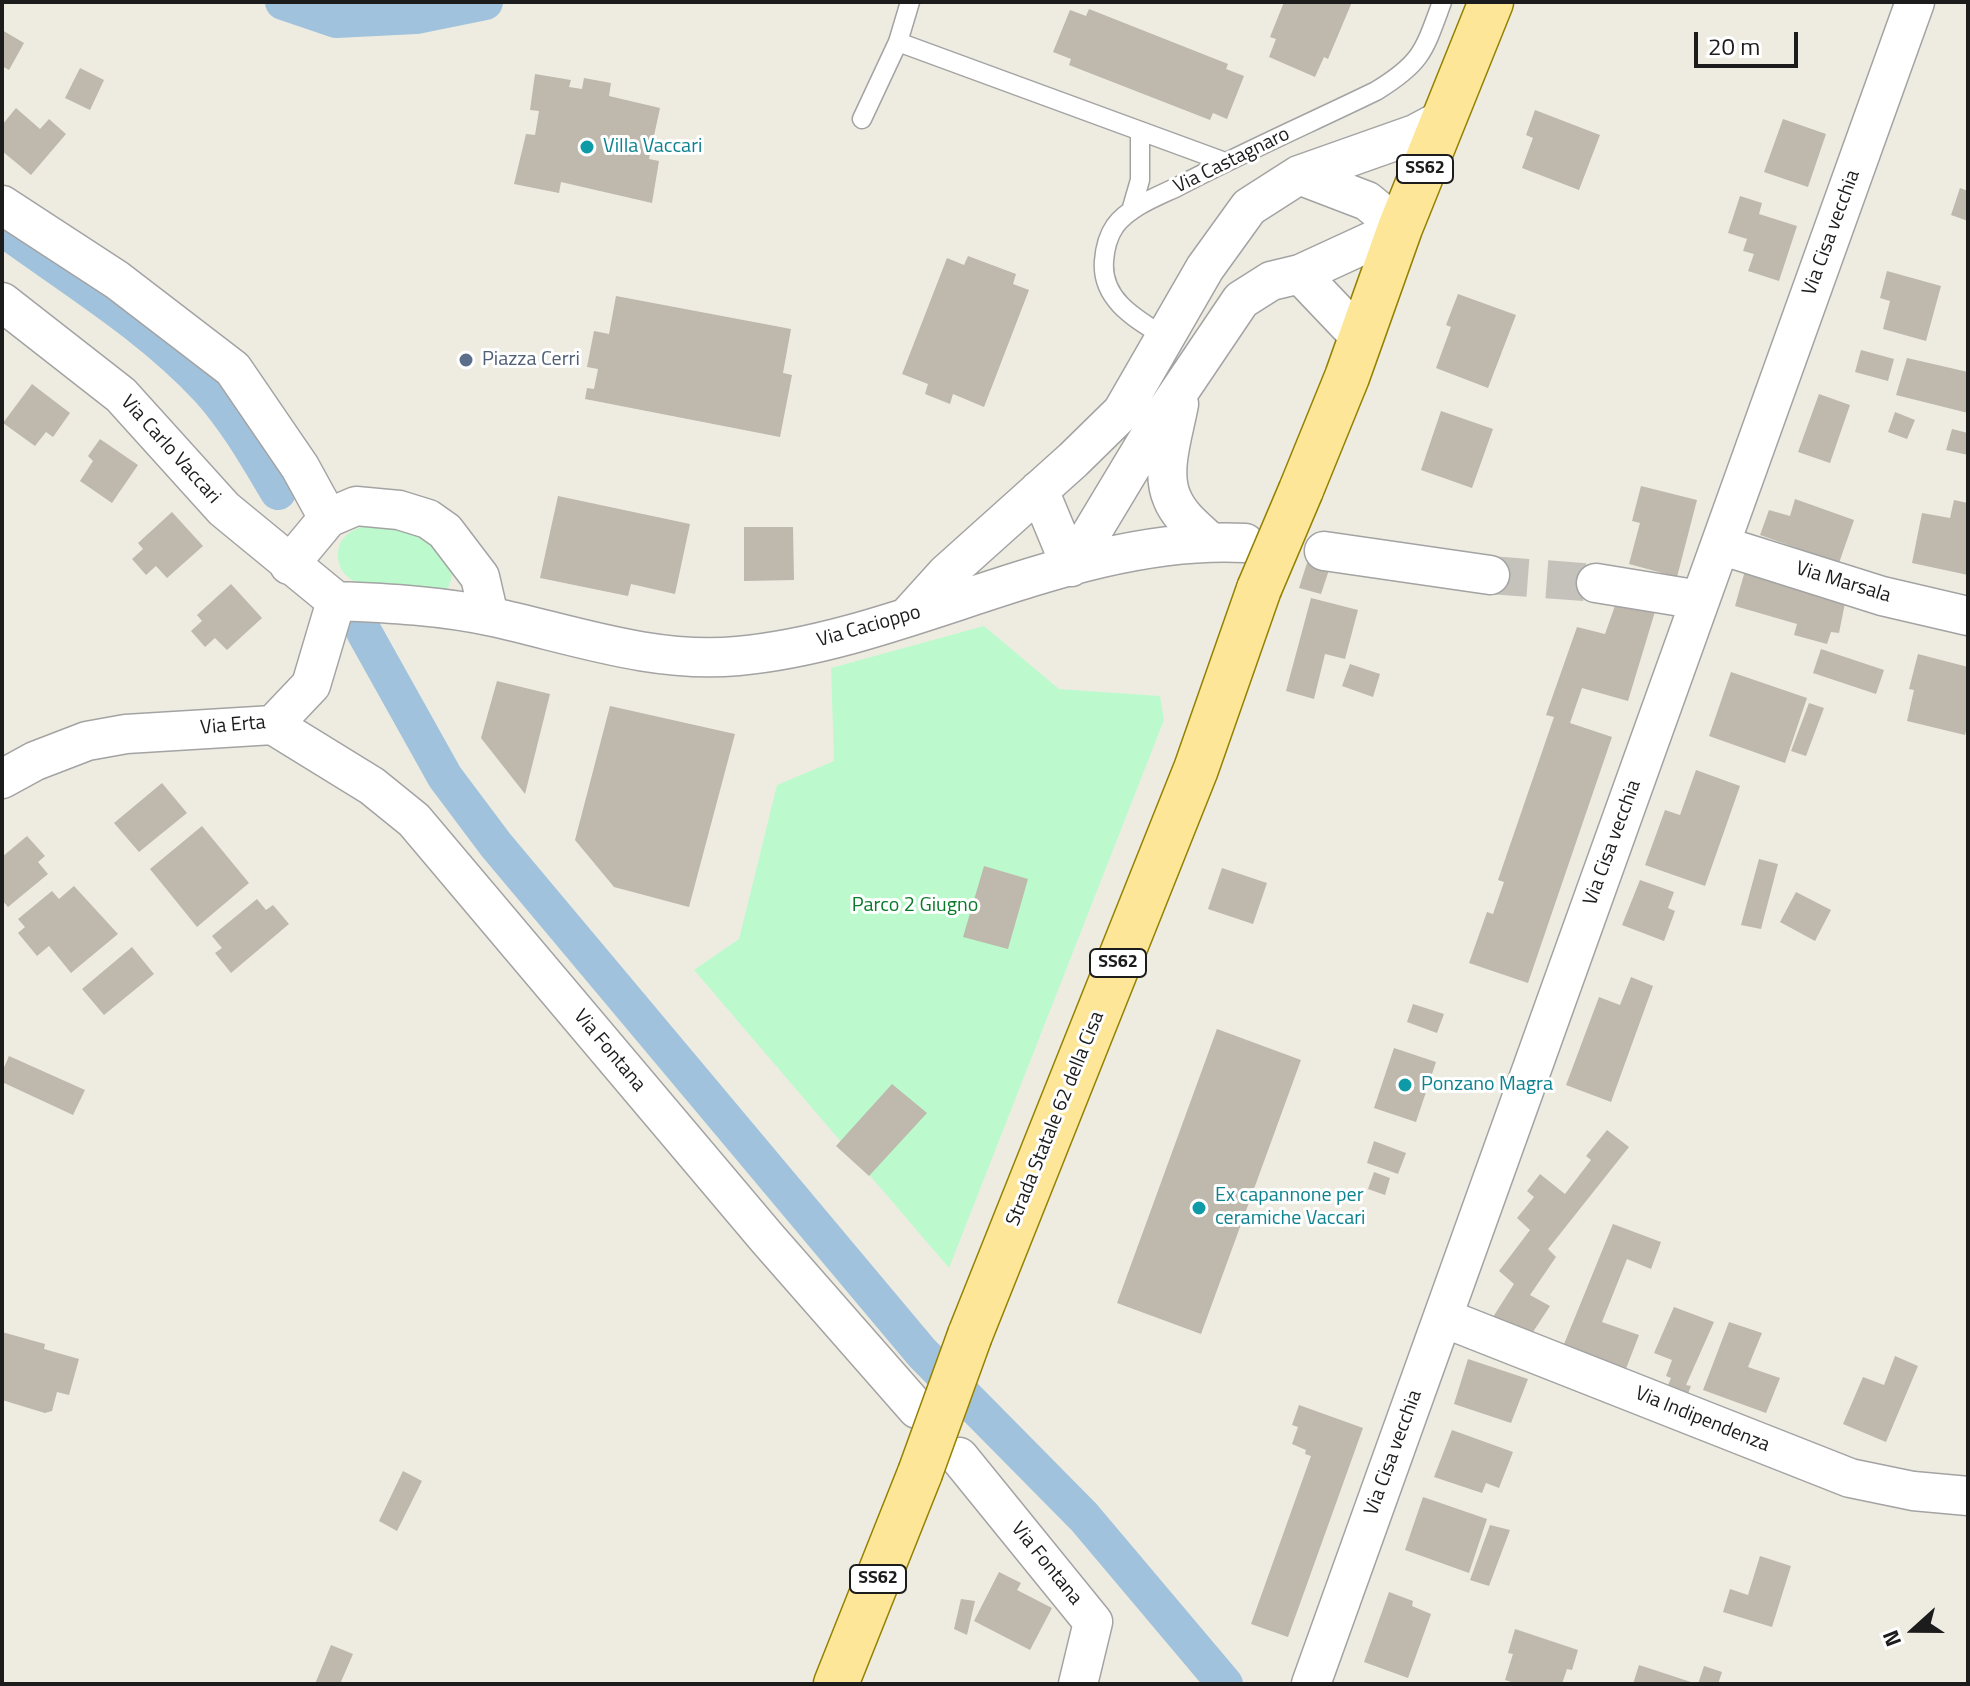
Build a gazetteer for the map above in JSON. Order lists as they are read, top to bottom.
{
  "streets": {
    "main road": ["SS62", "Strada Statale 62 della Cisa"],
    "street": [
      "Via Cisa vecchia",
      "Via Carlo Vaccari",
      "Via Marsala",
      "Via Cacioppo",
      "Via Erta",
      "Via Fontana",
      "Via Indipendenza"
    ],
    "lane": ["Via Castagnaro"]
  },
  "crossings": [
    ["SS62", "Via Fontana"],
    ["SS62", "Strada Statale 62 della Cisa"],
    ["Via Cisa vecchia", "Via Marsala"],
    ["Via Cisa vecchia", "Via Indipendenza"],
    ["Via Carlo Vaccari", "Via Erta"],
    ["Via Erta", "Via Fontana"],
    ["Via Fontana", "Strada Statale 62 della Cisa"]
  ],
  "parks": ["Parco 2 Giugno"],
  "places": [
    "Villa Vaccari",
    "Piazza Cerri",
    "Ponzano Magra",
    "Ex capannone per ceramiche Vaccari"
  ],
  "scale_bar": "20 m",
  "north": "left"
}
